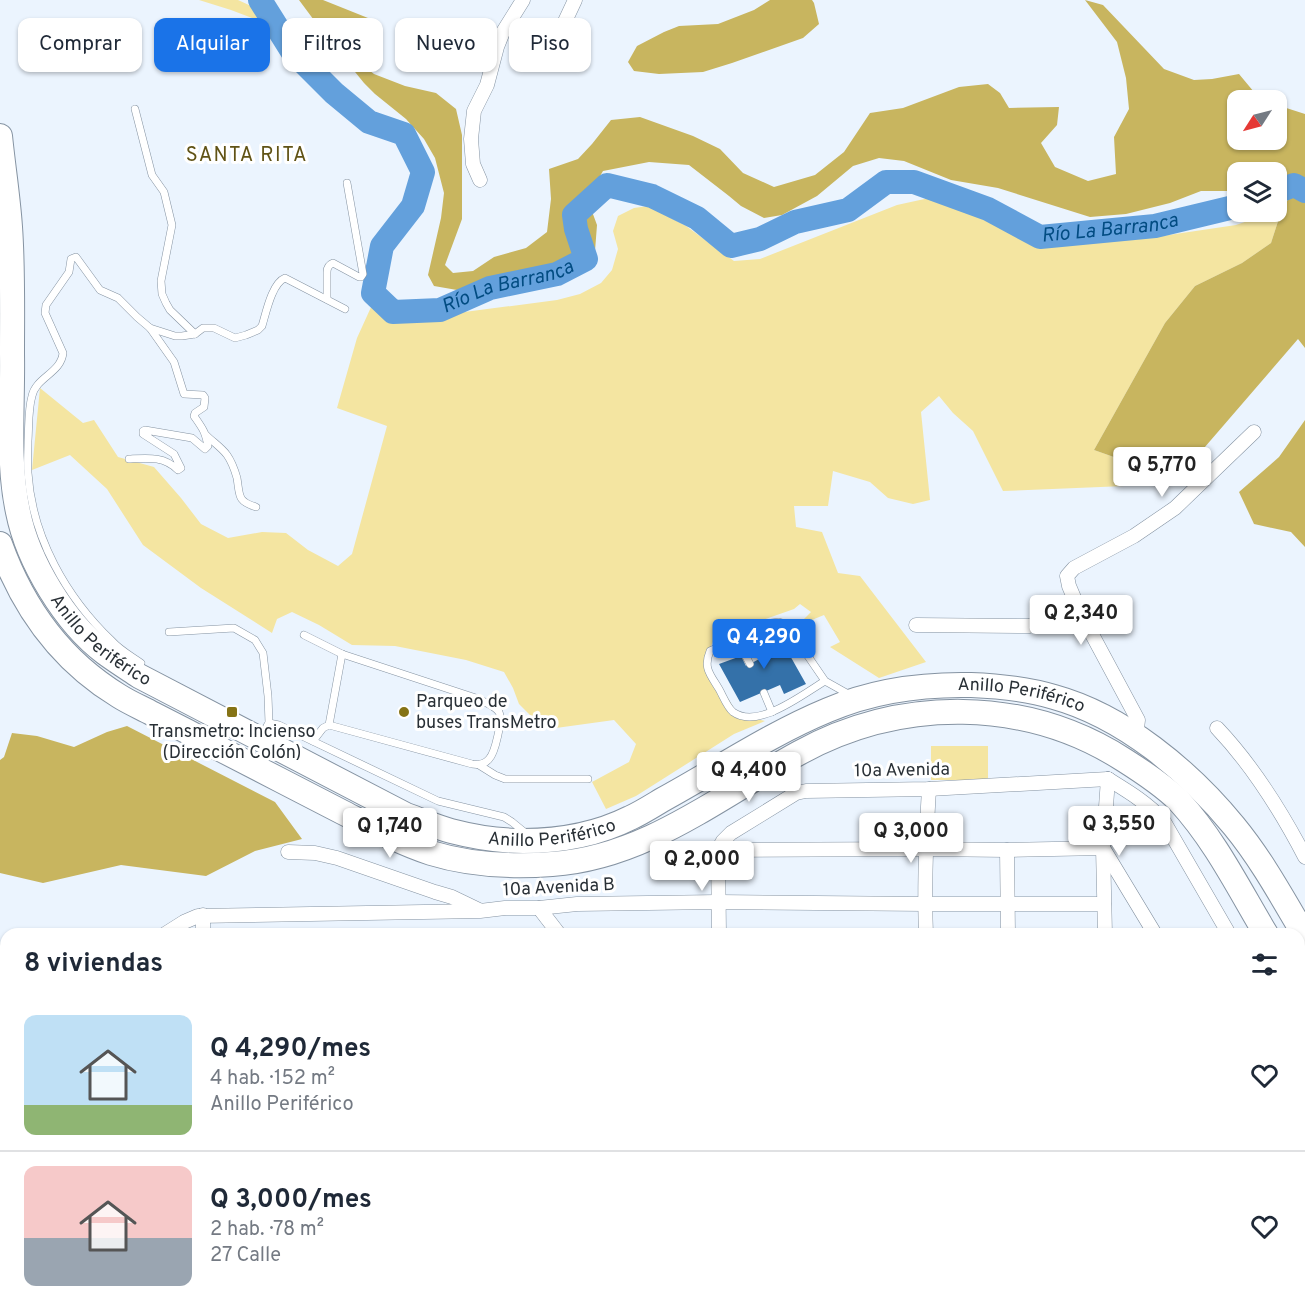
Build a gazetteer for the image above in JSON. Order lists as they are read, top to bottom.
{
  "streets": {
    "highway": ["Anillo Periférico"],
    "street": ["10a Avenida", "10a Avenida B"]
  },
  "districts": ["SANTA RITA"],
  "water": ["Río La Barranca"],
  "places": {
    "transit": ["Transmetro: Incienso (Dirección Colón)"],
    "other": ["Parqueo de buses TransMetro"]
  },
  "north": "bottom left",
  "page": {
    "chip": [
      "Comprar",
      "Alquilar",
      "Filtros",
      "Nuevo",
      "Piso"
    ],
    "price": [
      "Q 5,770",
      "Q 2,340",
      "Q 4,290",
      "Q 4,400",
      "Q 3,550",
      "Q 1,740",
      "Q 3,000",
      "Q 2,000"
    ],
    "heading": "8 viviendas",
    "list": [
      {
        "name": "Q 4,290/mes",
        "note": "4 hab. · 152 m² · Anillo Periférico"
      },
      {
        "name": "Q 3,000/mes",
        "note": "2 hab. · 78 m² · 27 Calle"
      }
    ]
  }
}
